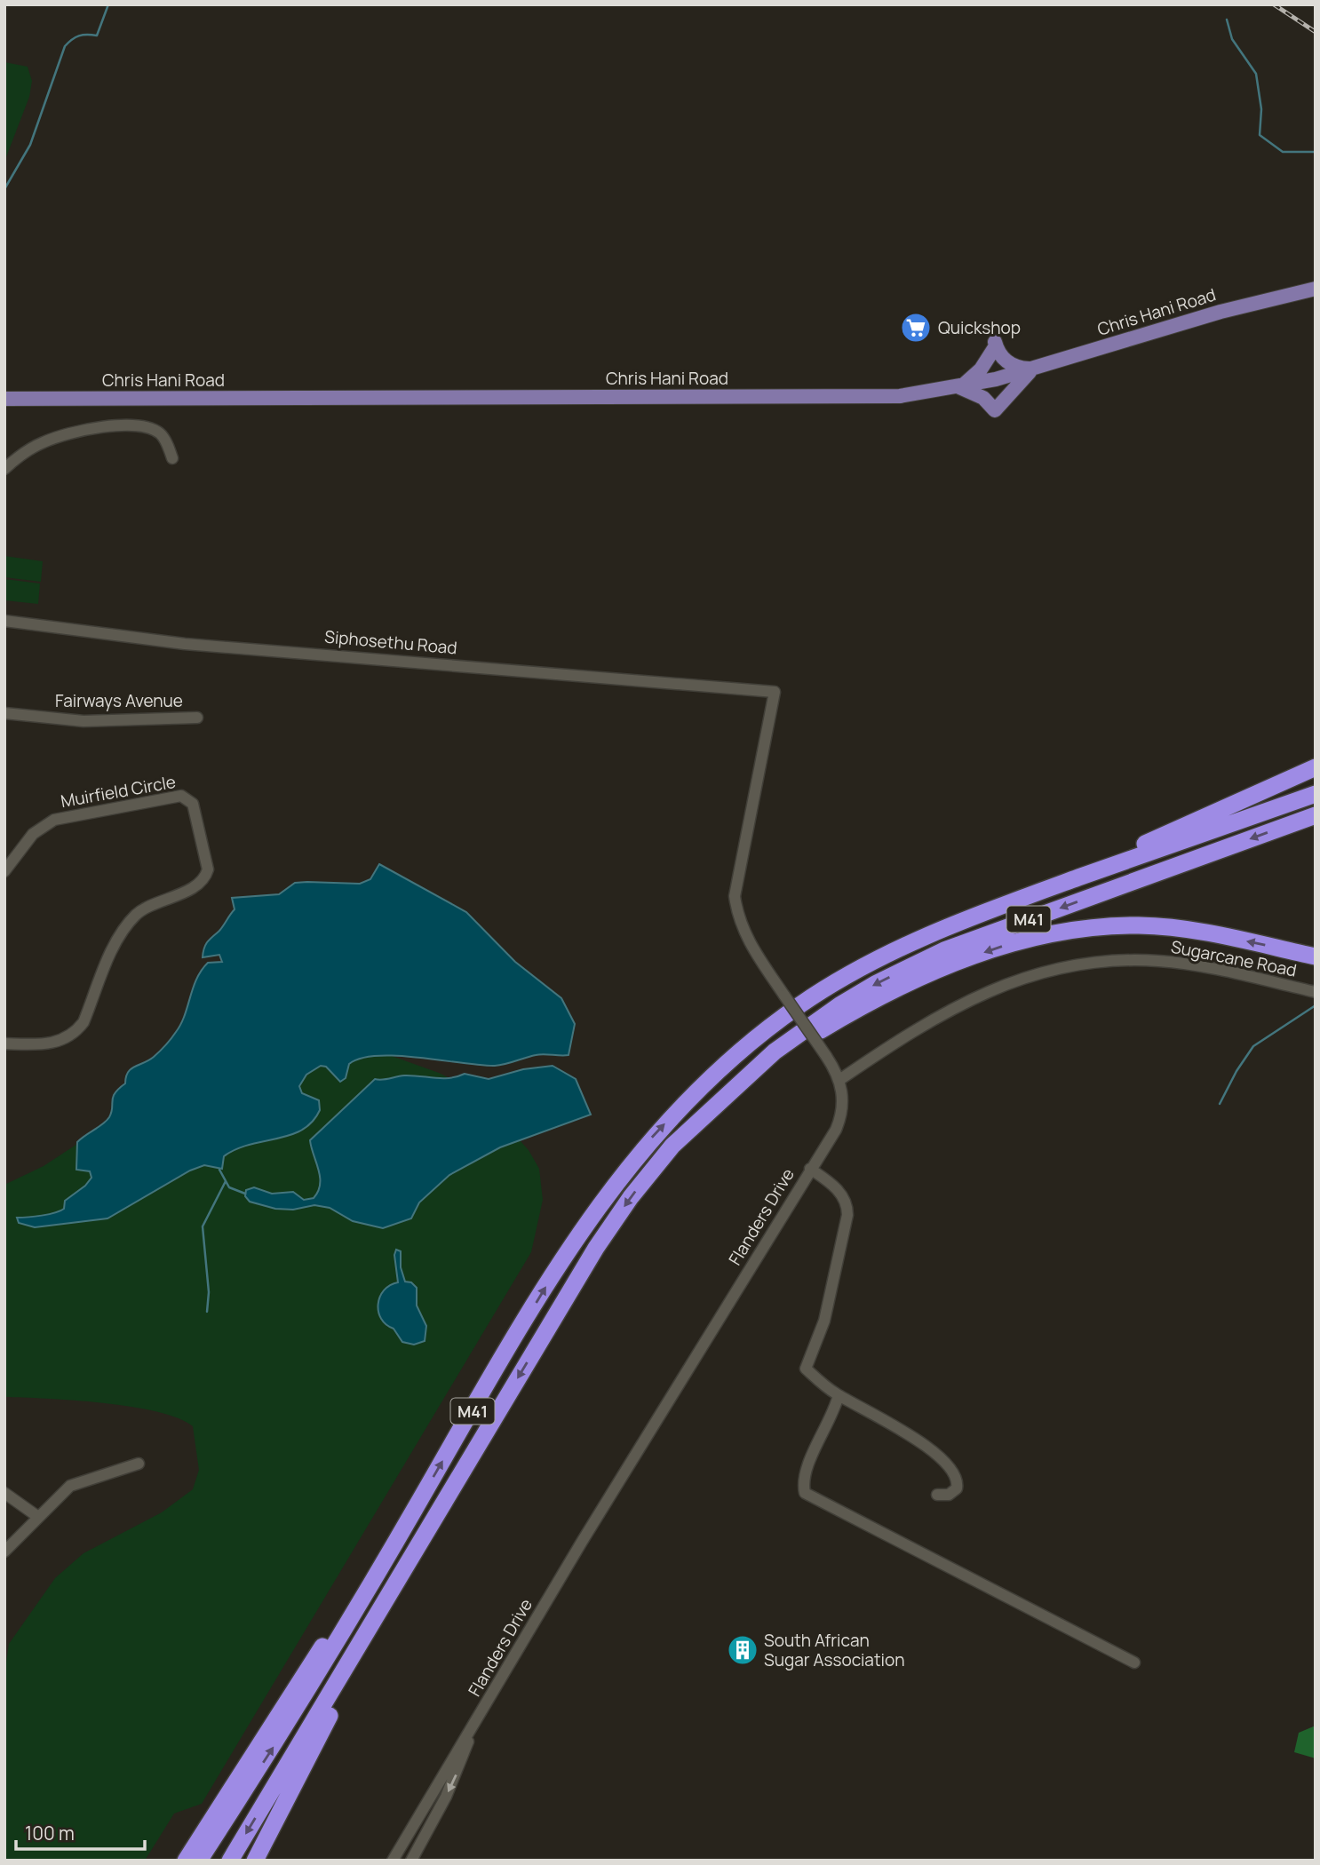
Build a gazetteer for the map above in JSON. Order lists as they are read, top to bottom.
{
  "streets": {
    "highway": ["M41"],
    "main road": ["Chris Hani Road"],
    "street": [
      "Siphosethu Road",
      "Fairways Avenue",
      "Muirfield Circle",
      "Sugarcane Road",
      "Flanders Drive"
    ]
  },
  "crossings": [
    ["Siphosethu Road", "Flanders Drive"],
    ["Sugarcane Road", "Flanders Drive"]
  ],
  "places": {
    "supermarket": ["Quickshop"],
    "building": ["South African Sugar Association"]
  },
  "scale_bar": "100 m"
}
